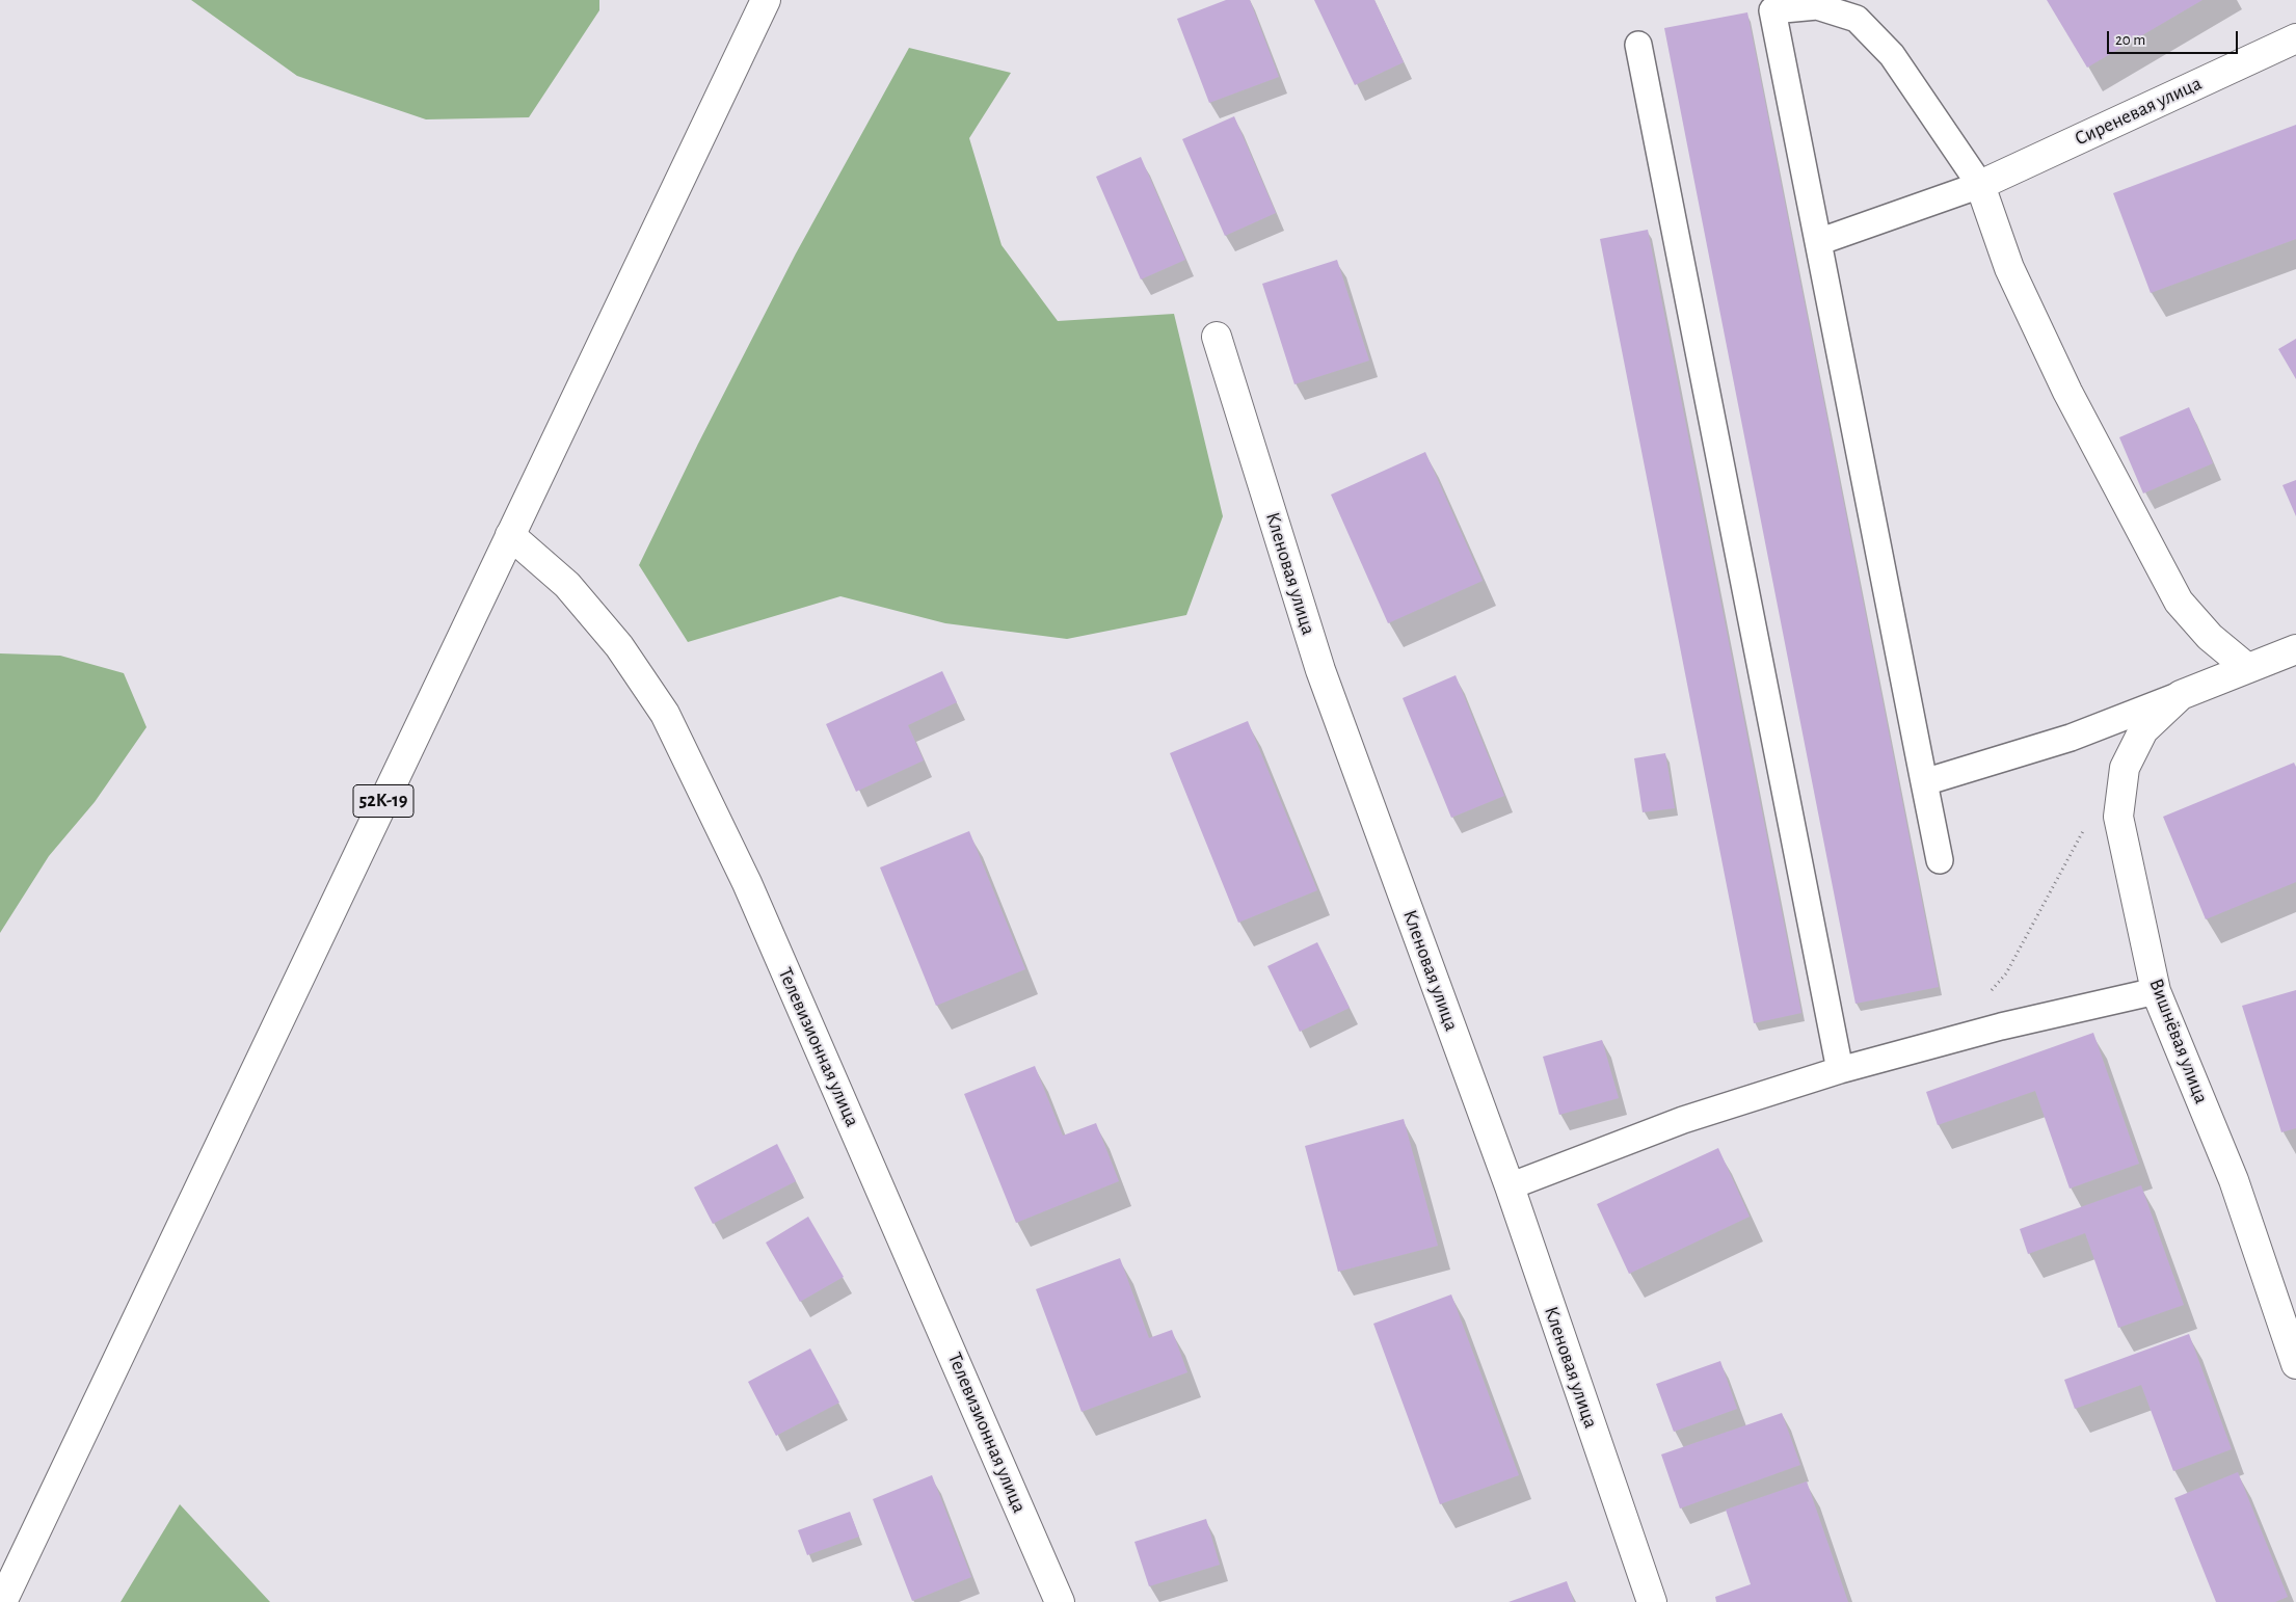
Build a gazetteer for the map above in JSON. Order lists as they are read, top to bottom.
{
  "streets": {
    "street": [
      "Сиреневая улица",
      "Кленовая улица",
      "52К-19",
      "Вишнёвая улица",
      "Телевизионная улица"
    ]
  },
  "crossings": [
    ["52К-19", "Телевизионная улица"]
  ],
  "scale_bar": "20 m"
}
